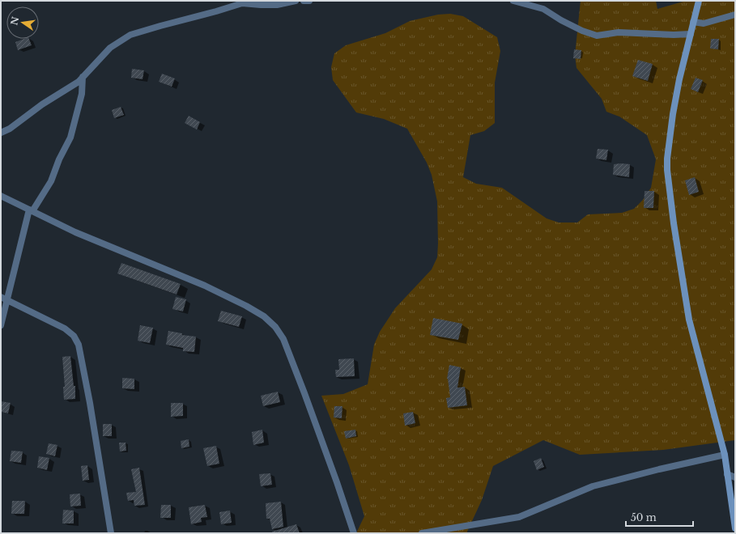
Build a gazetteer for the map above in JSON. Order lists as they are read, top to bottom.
{
  "scale_bar": "50 m",
  "north": "left"
}
